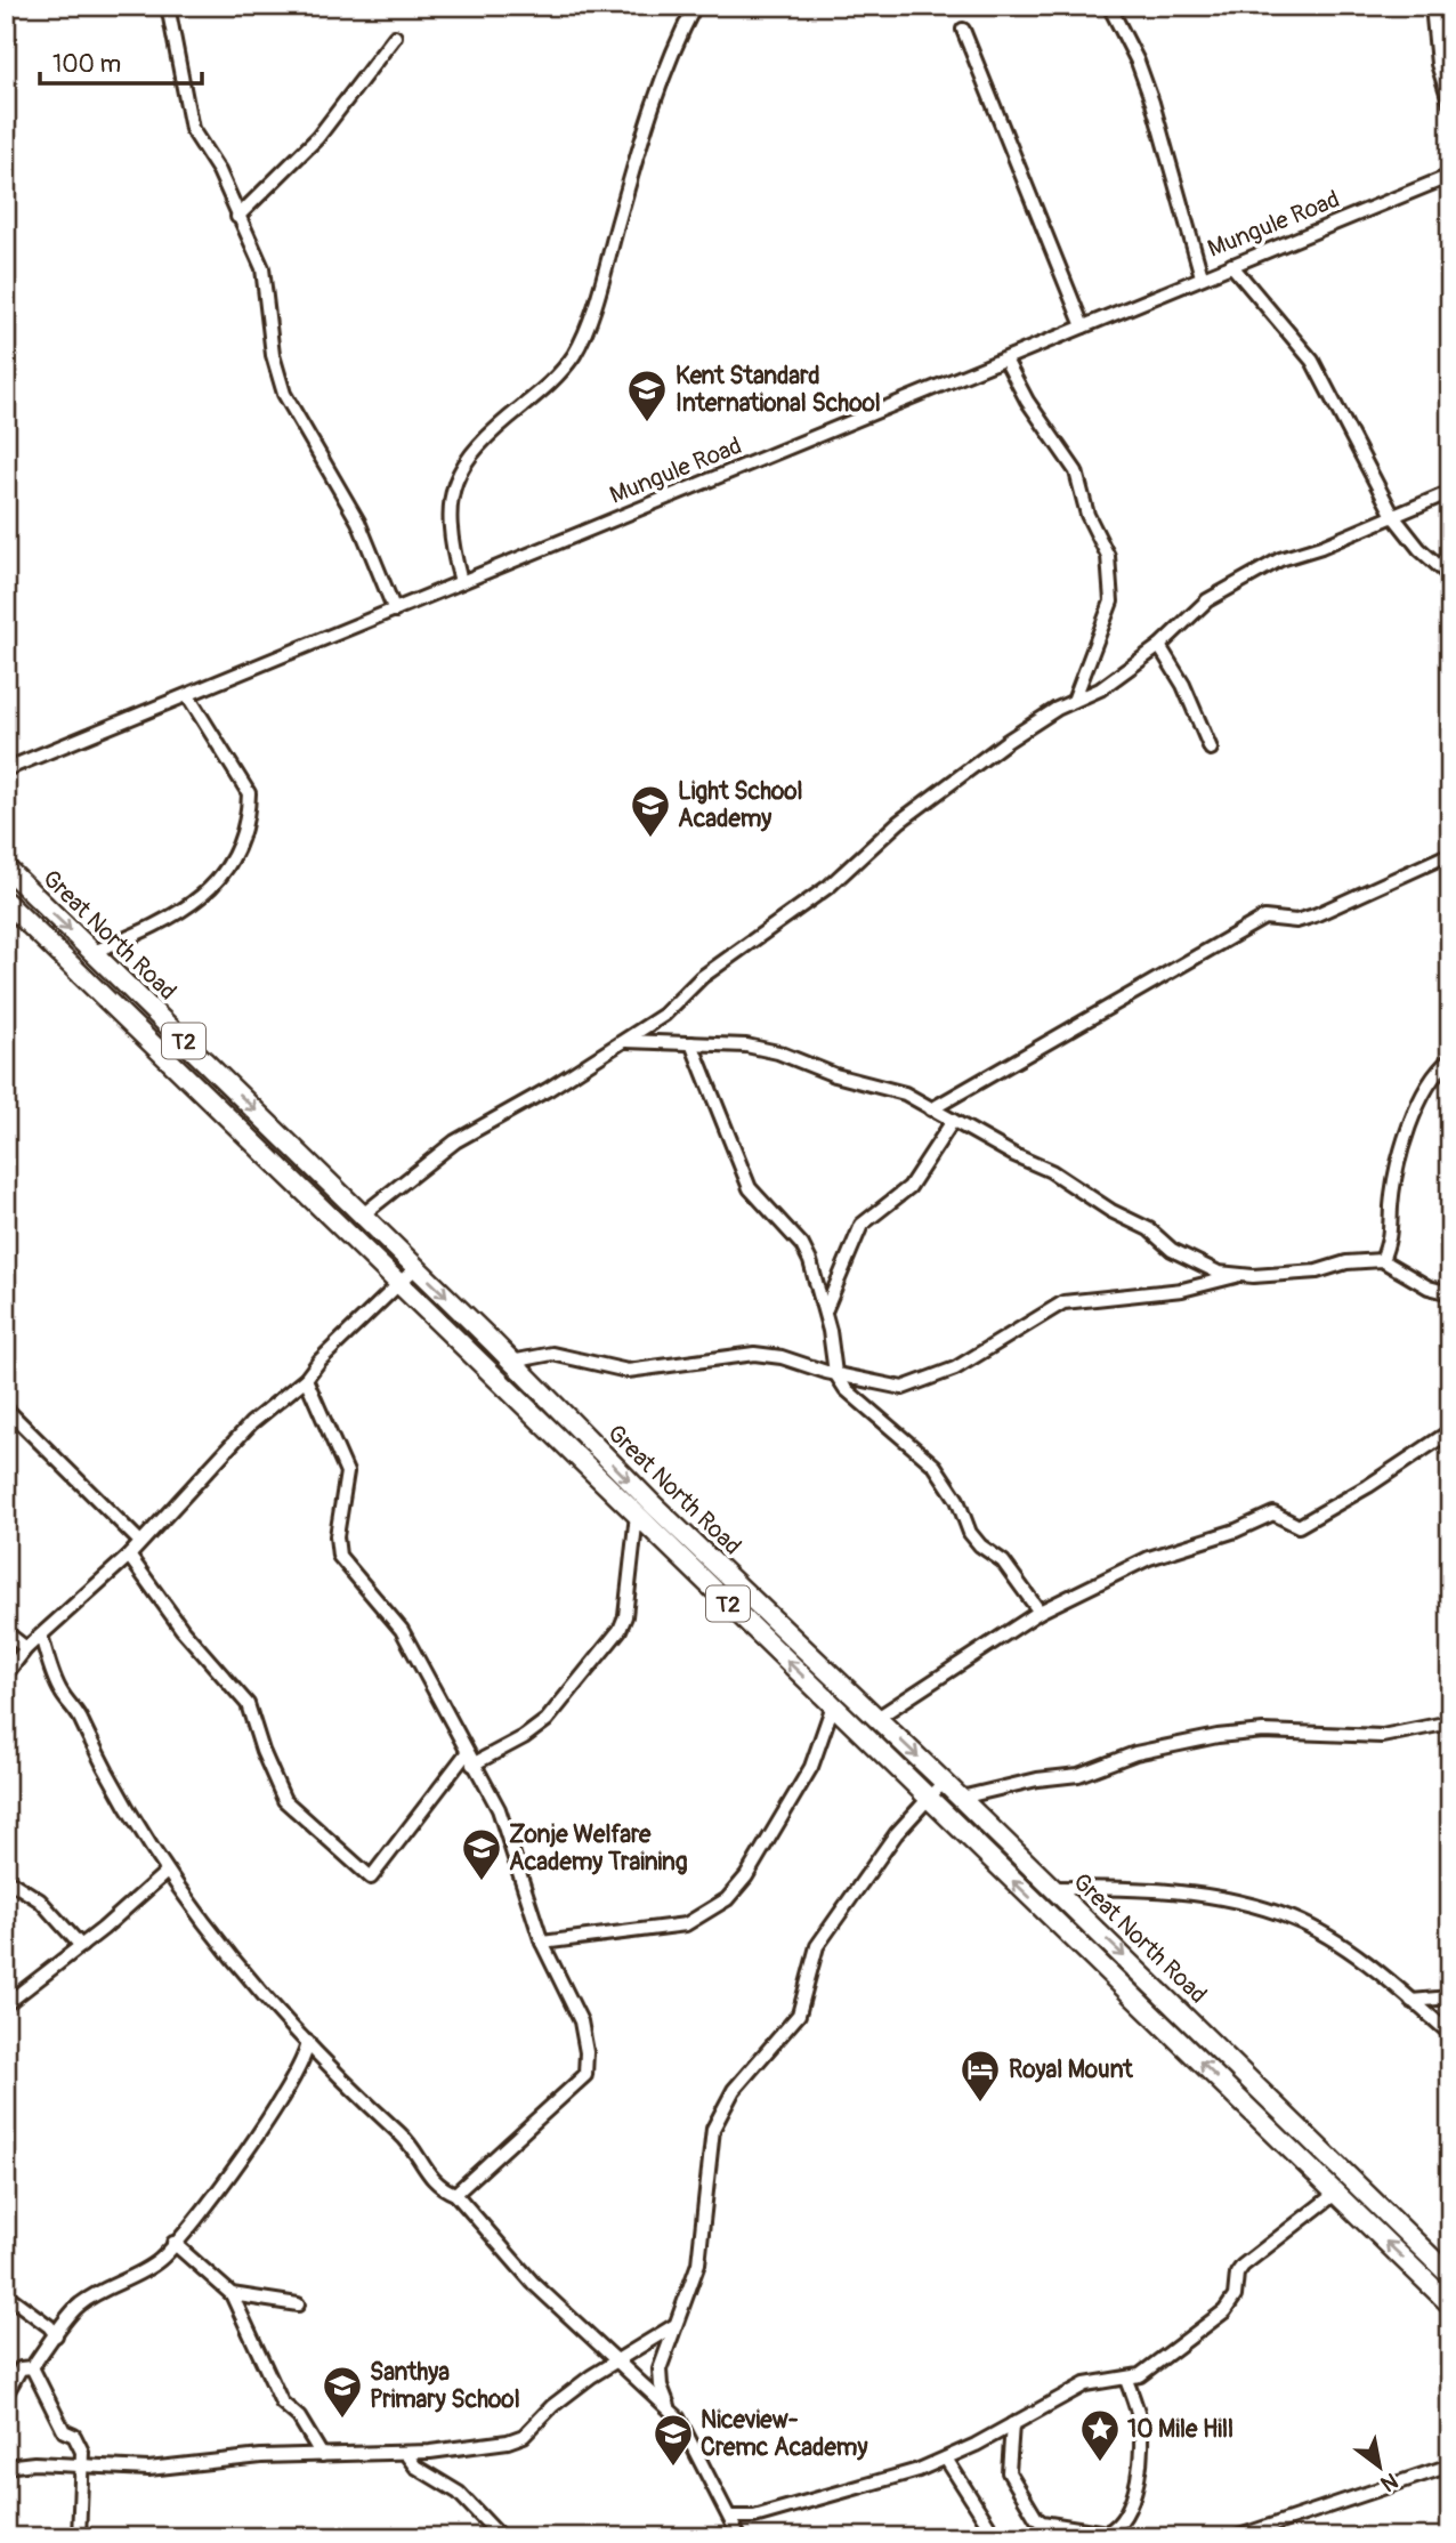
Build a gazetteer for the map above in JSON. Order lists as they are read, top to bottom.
{
  "streets": {
    "highway": ["Great North Road", "T2"],
    "street": ["Mungule Road"]
  },
  "places": {
    "school or university": [
      "Kent Standard International School",
      "Light School Academy",
      "Zonje Welfare Academy Training",
      "Santhya Primary School",
      "Niceview- Cremc Academy"
    ],
    "hotel": ["Royal Mount"],
    "place": ["10 Mile Hill"]
  },
  "scale_bar": "100 m",
  "north": "bottom right"
}
